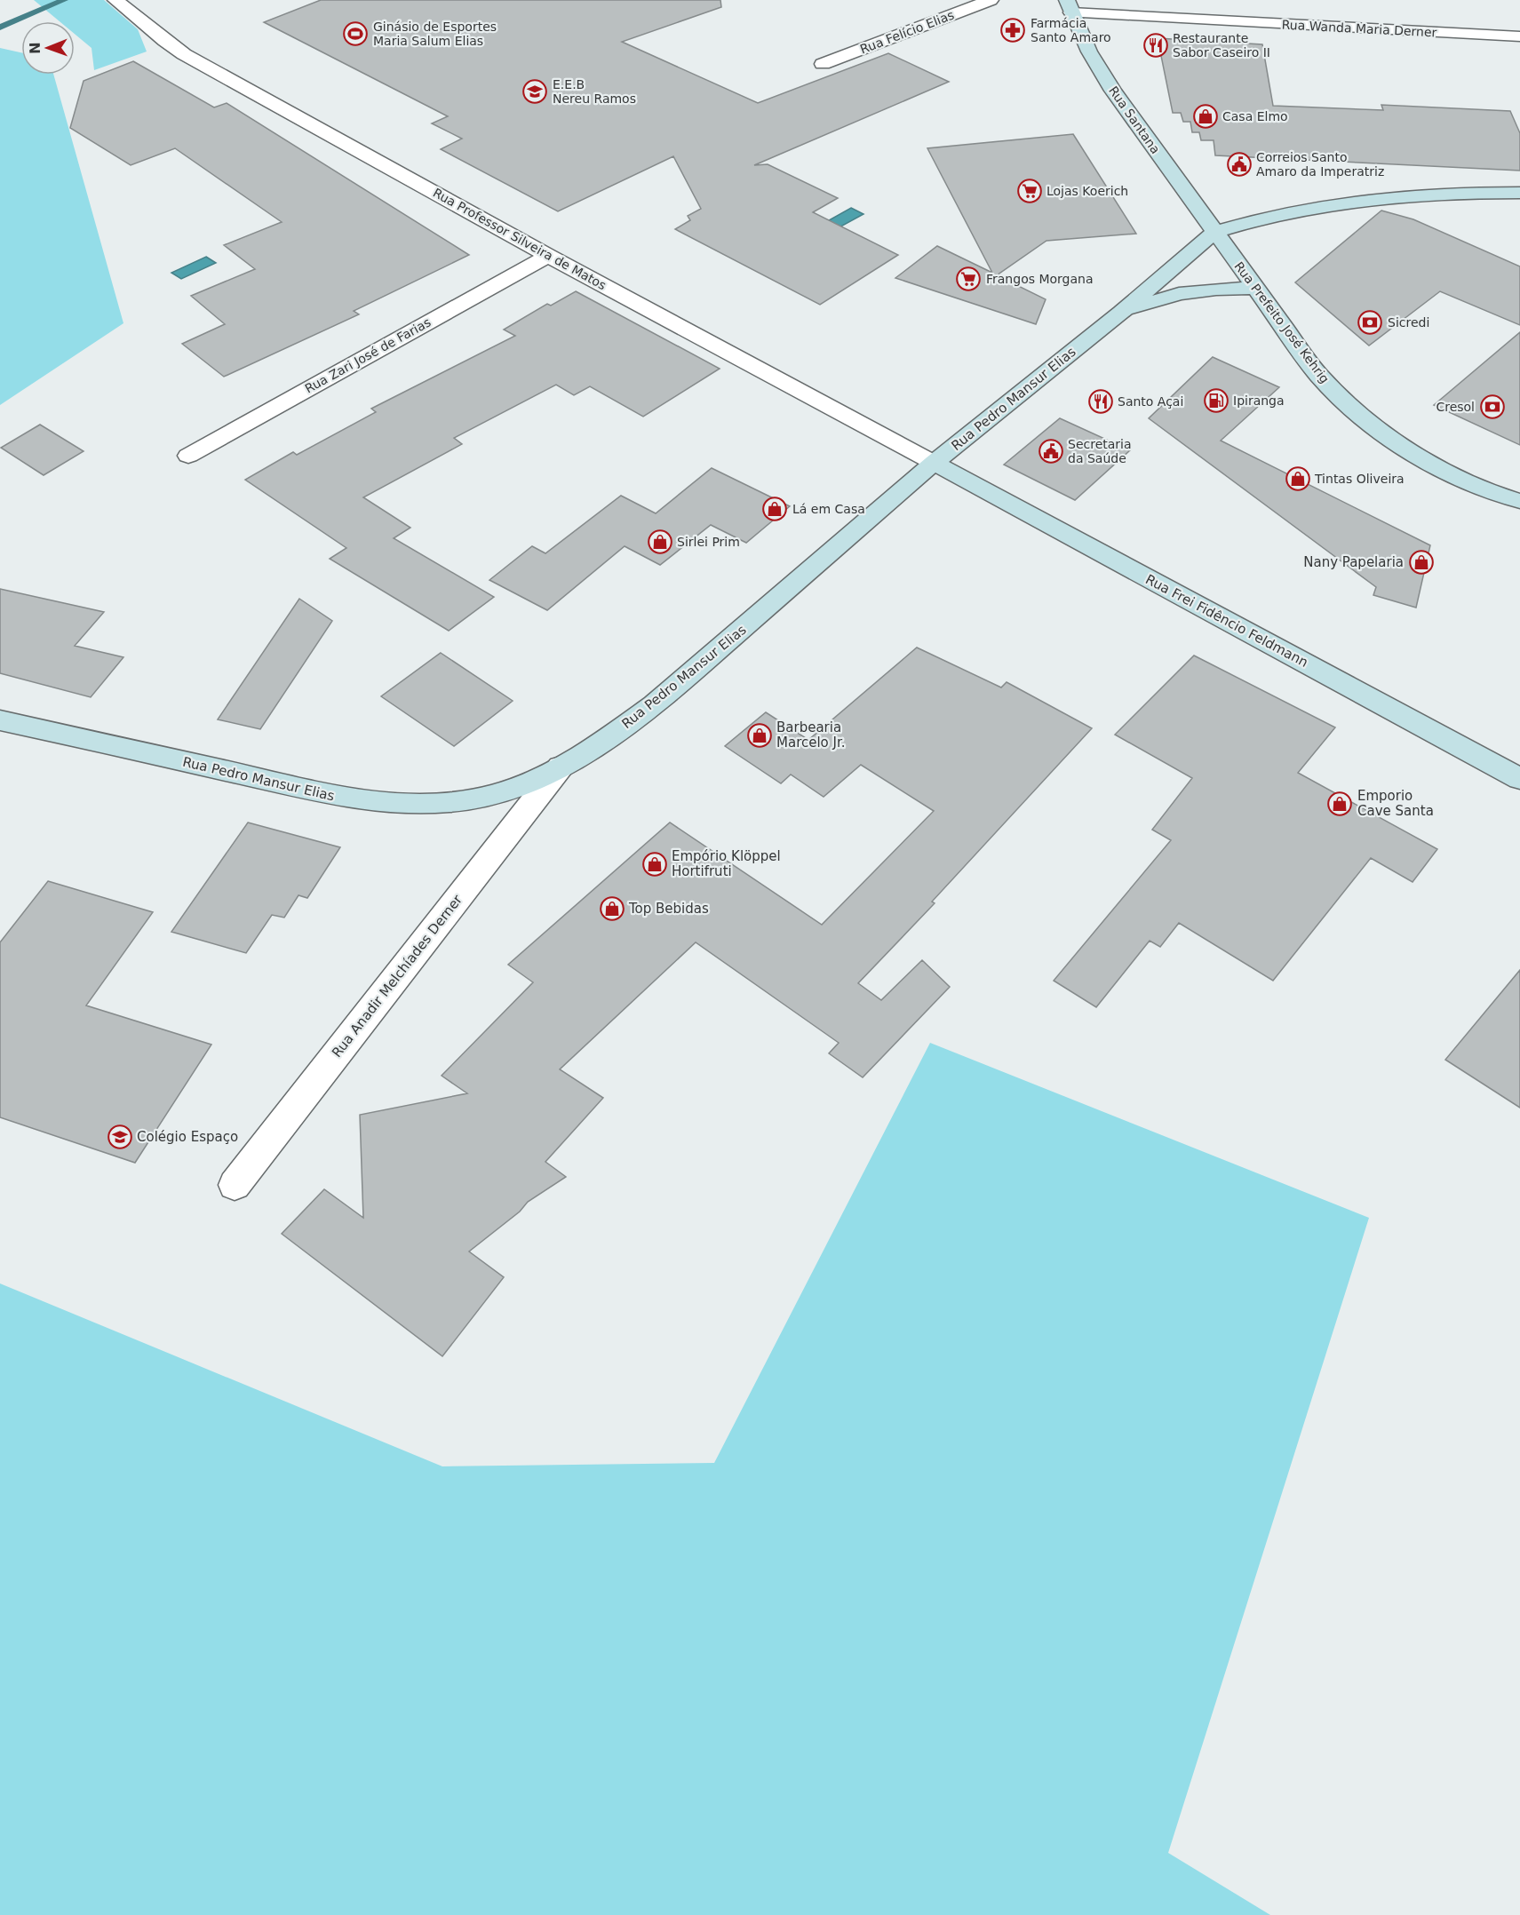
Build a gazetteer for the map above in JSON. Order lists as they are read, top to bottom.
{
  "streets": {
    "main road": [
      "Rua Santana",
      "Rua Prefeito José Kehrig",
      "Rua Pedro Mansur Elias",
      "Rua Frei Fidêncio Feldmann"
    ],
    "street": [
      "Rua Wanda Maria Derner",
      "Rua Felício Elias",
      "Rua Professor Silveira de Matos",
      "Rua Zari José de Farias",
      "Rua Anadir Melchíades Derner"
    ]
  },
  "crossings": [
    ["Rua Wanda Maria Derner", "Rua Santana"],
    ["Rua Santana", "Rua Prefeito José Kehrig"],
    ["Rua Santana", "Rua Pedro Mansur Elias"],
    ["Rua Professor Silveira de Matos", "Rua Zari José de Farias"],
    ["Rua Professor Silveira de Matos", "Rua Pedro Mansur Elias"],
    ["Rua Professor Silveira de Matos", "Rua Frei Fidêncio Feldmann"],
    ["Rua Prefeito José Kehrig", "Rua Pedro Mansur Elias"],
    ["Rua Pedro Mansur Elias", "Rua Frei Fidêncio Feldmann"],
    ["Rua Pedro Mansur Elias", "Rua Anadir Melchíades Derner"]
  ],
  "places": {
    "pharmacy": ["Farmácia Santo Amaro"],
    "sports": ["Ginásio de Esportes Maria Salum Elias"],
    "restaurant": ["Restaurante Sabor Caseiro II", "Santo Açai"],
    "school or university": ["E.E.B Nereu Ramos", "Colégio Espaço"],
    "shop": [
      "Casa Elmo",
      "Tintas Oliveira",
      "Lá em Casa",
      "Sirlei Prim",
      "Nany Papelaria",
      "Barbearia Marcelo Jr.",
      "Emporio Cave Santa",
      "Empório Klöppel Hortifruti",
      "Top Bebidas"
    ],
    "public building": ["Correios Santo Amaro da Imperatriz", "Secretaria da Saúde"],
    "supermarket": ["Lojas Koerich", "Frangos Morgana"],
    "bank": ["Sicredi", "Cresol"],
    "fuel station": ["Ipiranga"]
  },
  "north": "left"
}
